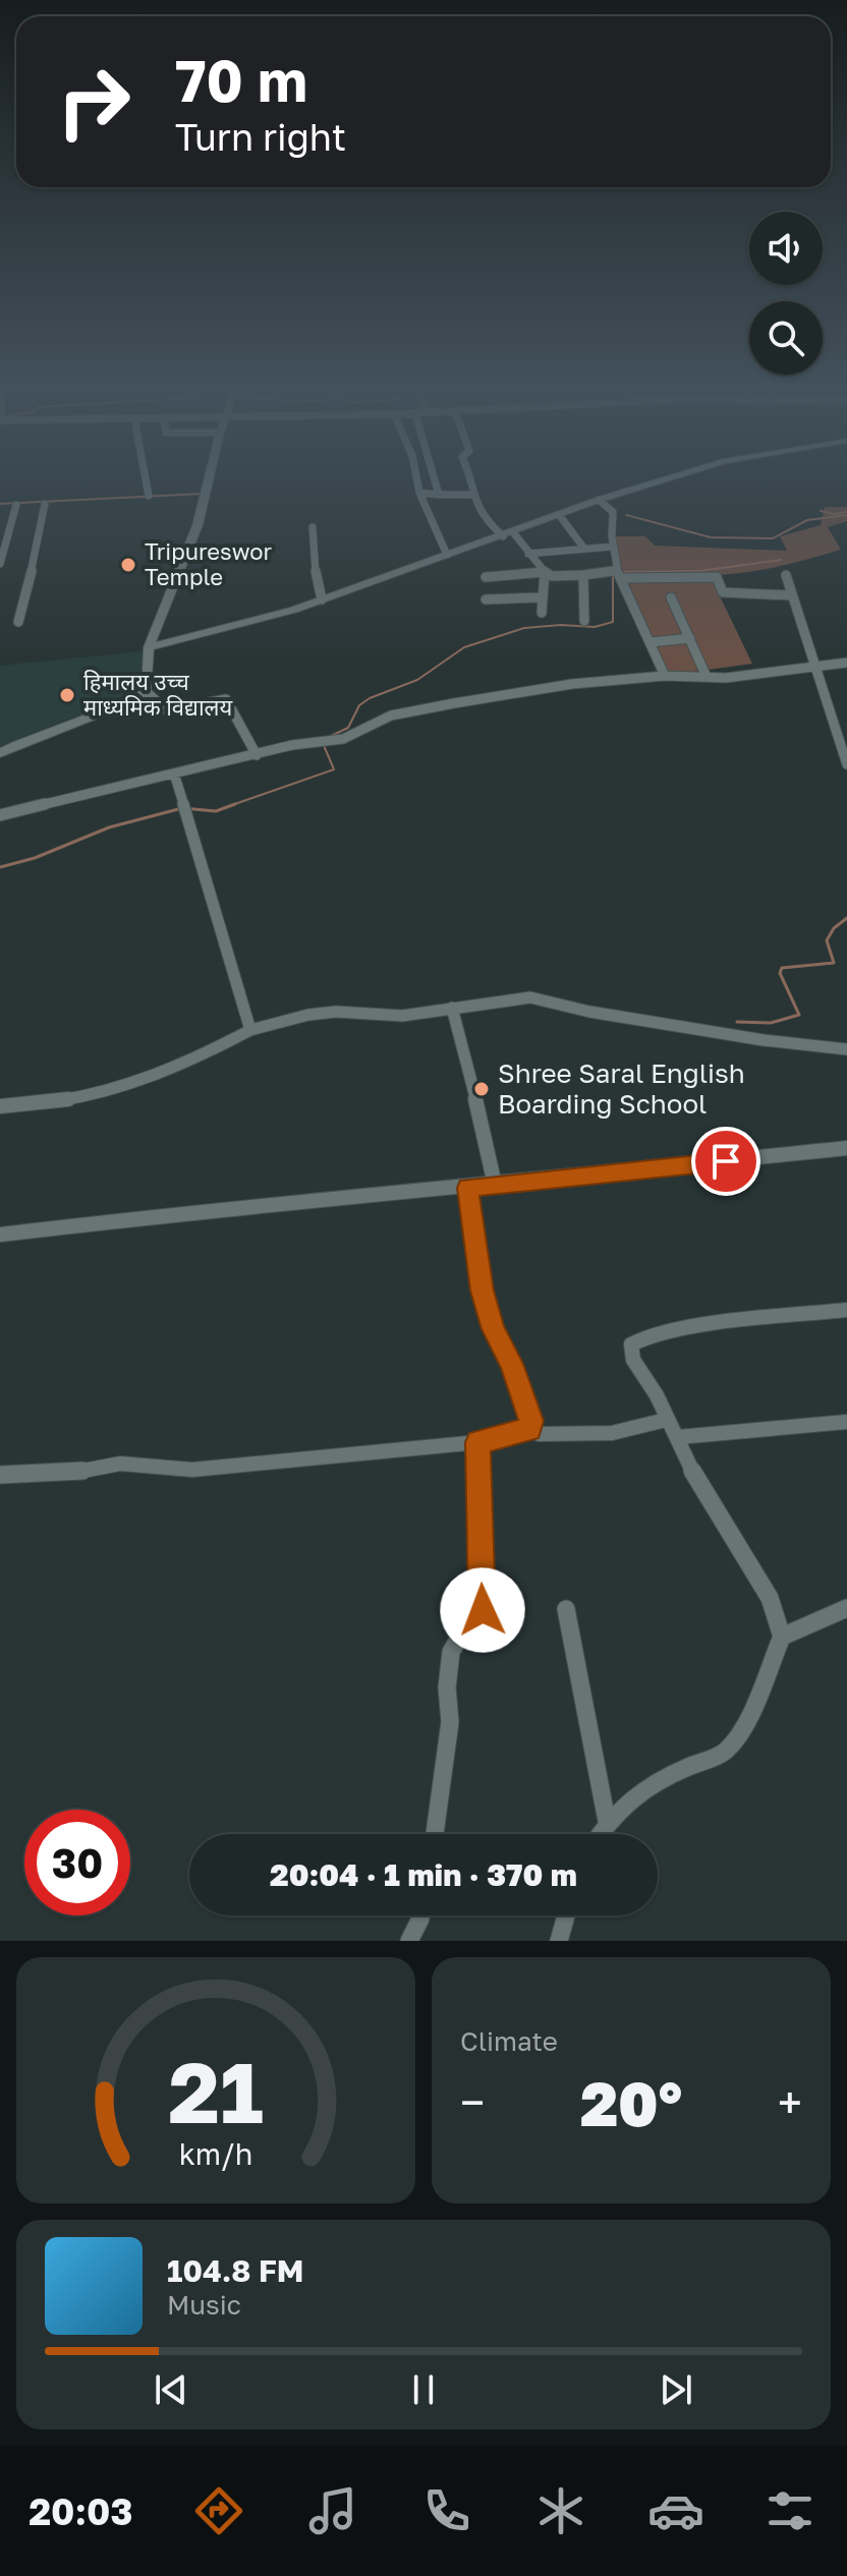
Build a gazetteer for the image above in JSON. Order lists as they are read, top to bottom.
{
  "places": ["Tripureswor Temple", "हिमालय उच्च माध्यमिक विद्यालय", "Shree Saral English Boarding School"],
  "page": {
    "turn": ["70 m", "Turn right"],
    "limit": "30",
    "trip": "20:04 · 1 min · 370 m",
    "tile": "Climate",
    "heat": ["−", "20°", "+"],
    "song": ["104.8 FM", "Music"],
    "tabs": "20:03",
    "gauge": ["21", "km/h"]
  }
}
